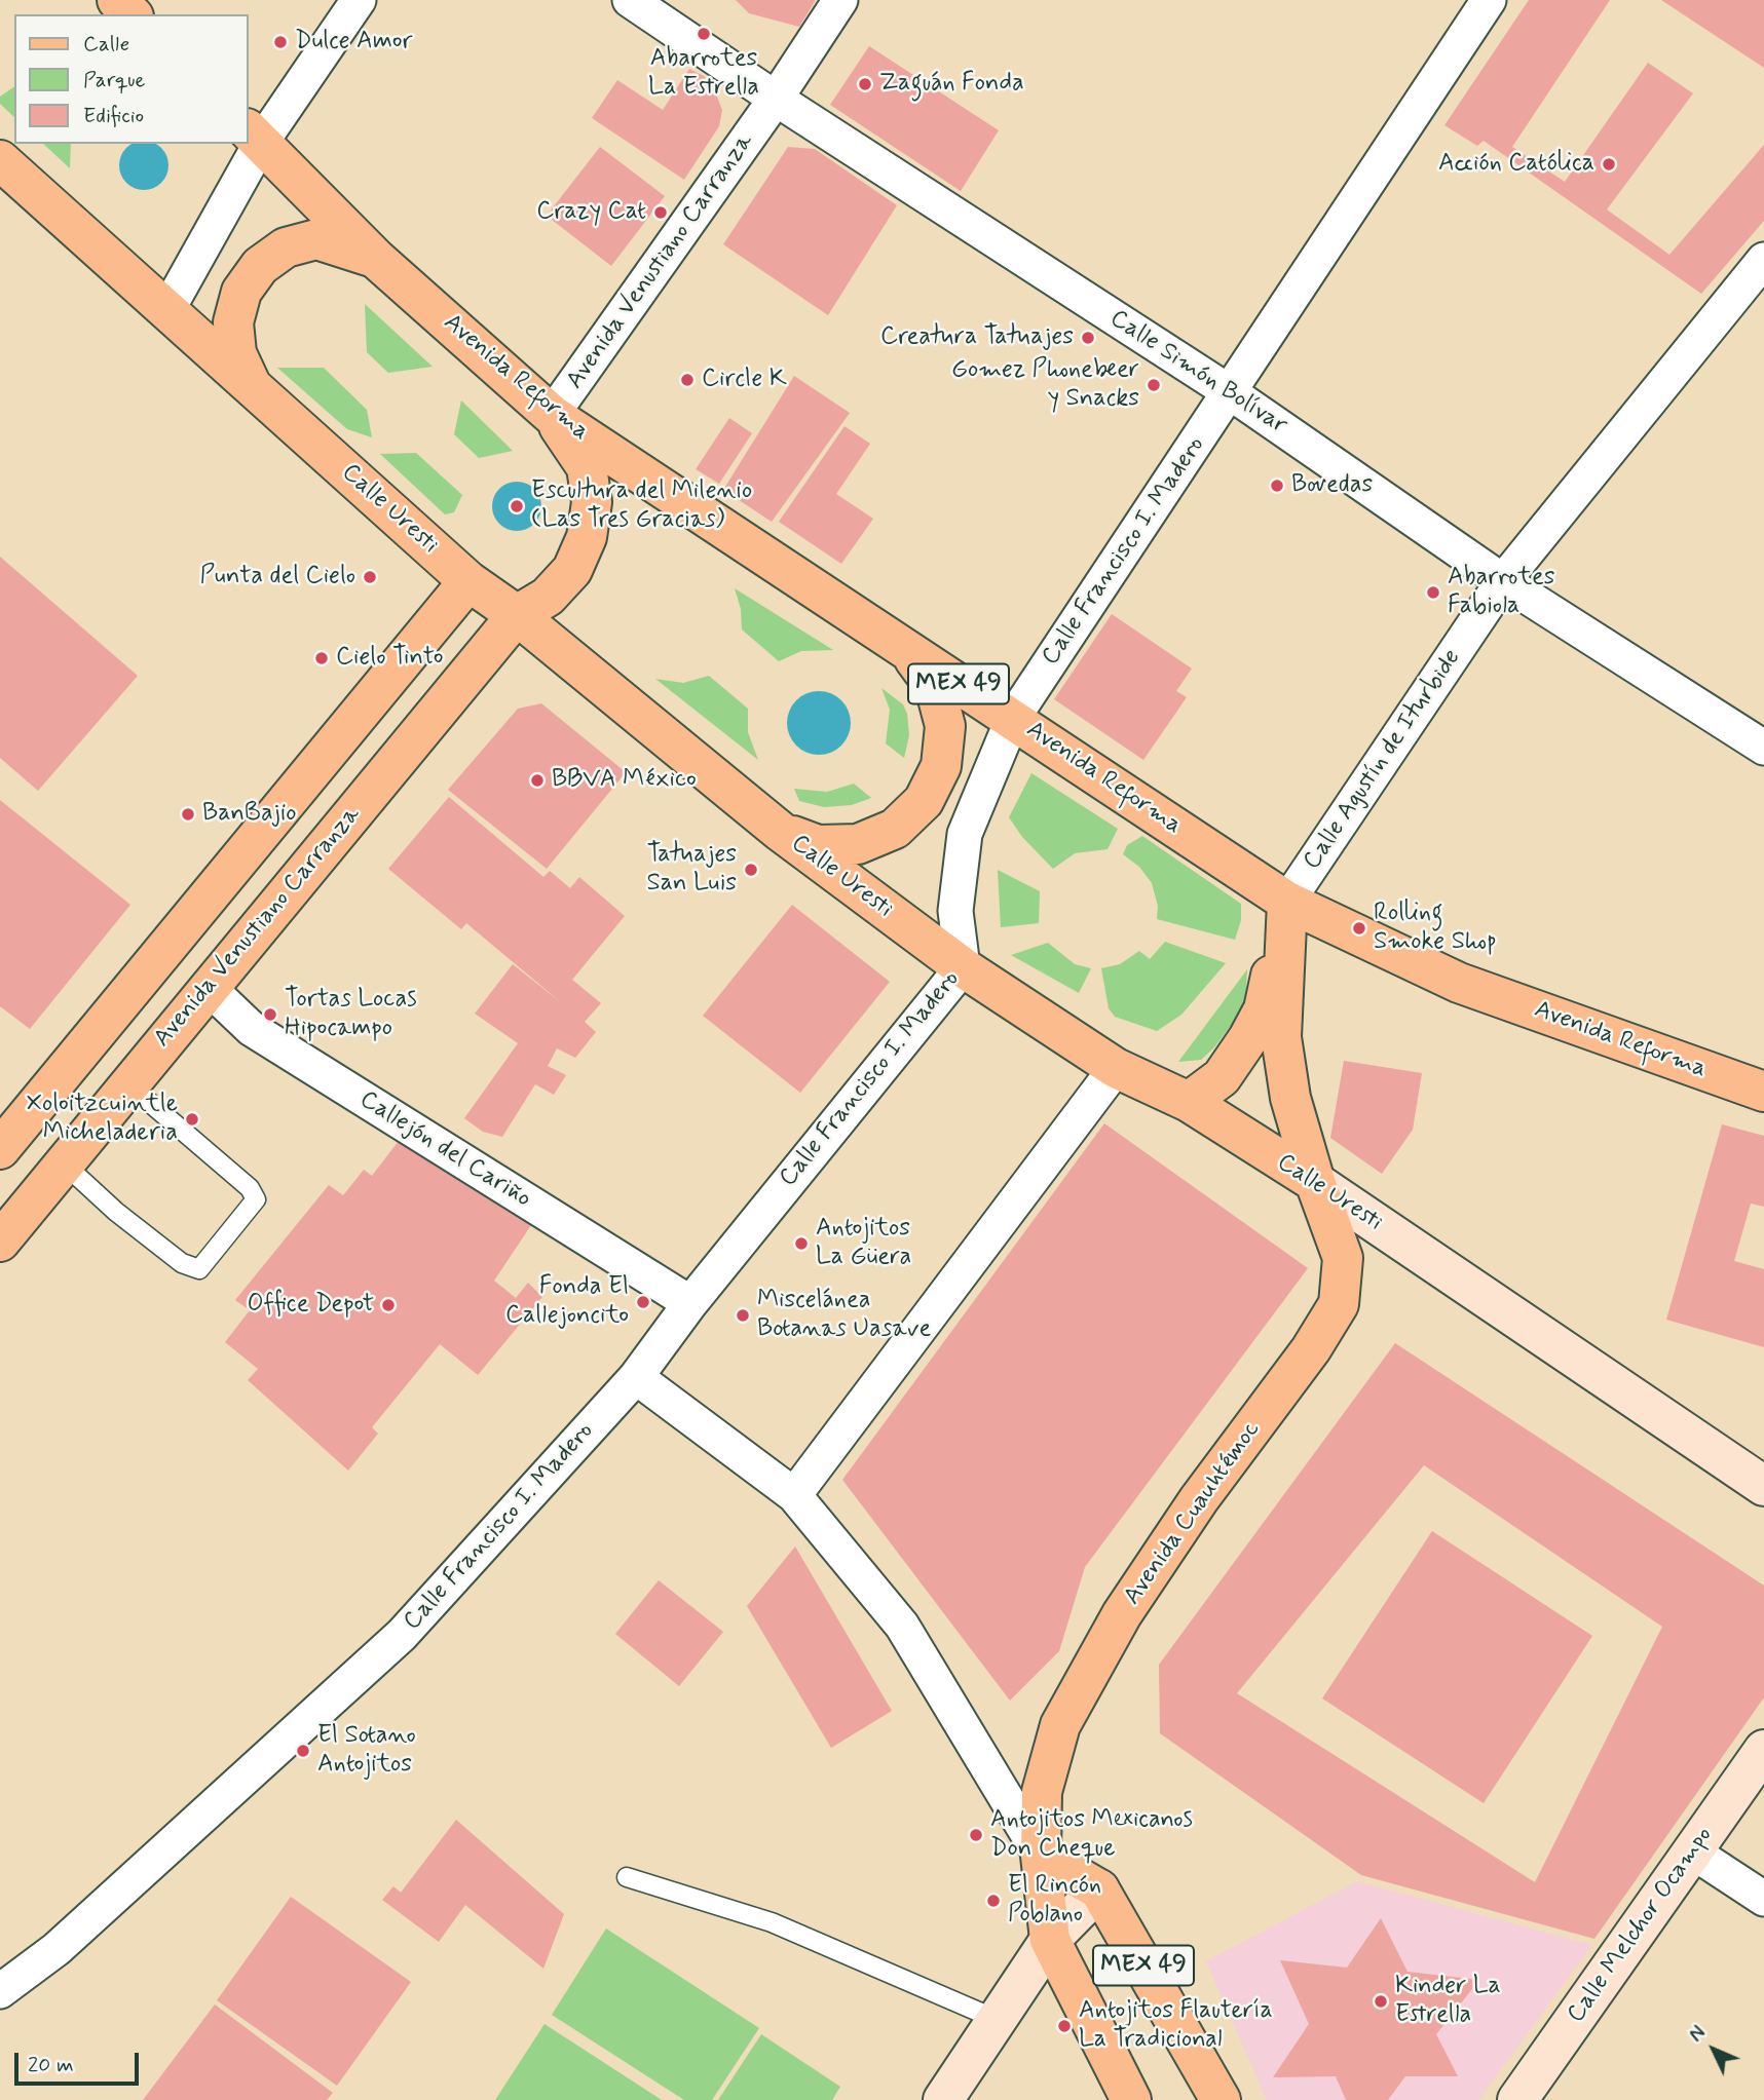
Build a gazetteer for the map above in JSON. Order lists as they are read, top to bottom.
{
  "streets": {
    "main road": [
      "Avenida Venustiano Carranza",
      "Avenida Reforma",
      "Calle Uresti",
      "MEX 49",
      "Avenida Cuauhtémoc"
    ],
    "street": [
      "Calle Simón Bolívar",
      "Calle Francisco I. Madero",
      "Calle Agustín de Iturbide",
      "Callejón del Cariño",
      "Calle Melchor Ocampo"
    ]
  },
  "crossings": [
    ["Avenida Venustiano Carranza", "Calle Simón Bolívar"],
    ["Avenida Venustiano Carranza", "Avenida Reforma"],
    ["Avenida Venustiano Carranza", "Calle Uresti"],
    ["Avenida Venustiano Carranza", "Callejón del Cariño"],
    ["Calle Simón Bolívar", "Calle Francisco I. Madero"],
    ["Calle Simón Bolívar", "Calle Agustín de Iturbide"],
    ["Avenida Reforma", "Calle Francisco I. Madero"],
    ["Avenida Reforma", "Calle Agustín de Iturbide"],
    ["Calle Uresti", "Calle Francisco I. Madero"],
    ["Calle Uresti", "Avenida Cuauhtémoc"],
    ["Calle Francisco I. Madero", "Callejón del Cariño"],
    ["MEX 49", "Avenida Cuauhtémoc"]
  ],
  "places": [
    "Abarrotes La Estrella",
    "Dulce Amor",
    "Zaguán Fonda",
    "Acción Católica",
    "Crazy Cat",
    "Creatura Tatuajes",
    "Circle K",
    "Gomez Phonebeer y Snacks",
    "Bovedas",
    "Escultura del Milenio (Las Tres Gracias)",
    "Punta del Cielo",
    "Abarrotes Fabiola",
    "Cielo Tinto",
    "BBVA México",
    "BanBajio",
    "Tatuajes San Luis",
    "Rolling Smoke Shop",
    "Tortas Locas Hipocampo",
    "Xoloitzcuintle Micheladeria",
    "Antojitos La Güera",
    "Fonda El Callejoncito",
    "Office Depot",
    "Miscelánea Botanas Uasave",
    "El Sotano Antojitos",
    "Antojitos Mexicanos Don Cheque",
    "El Rincón Poblano",
    "Kinder La Estrella",
    "Antojitos Flautería La Tradicional"
  ],
  "legend": ["Calle", "Parque", "Edificio"],
  "scale_bar": "20 m",
  "north": "top left"
}
